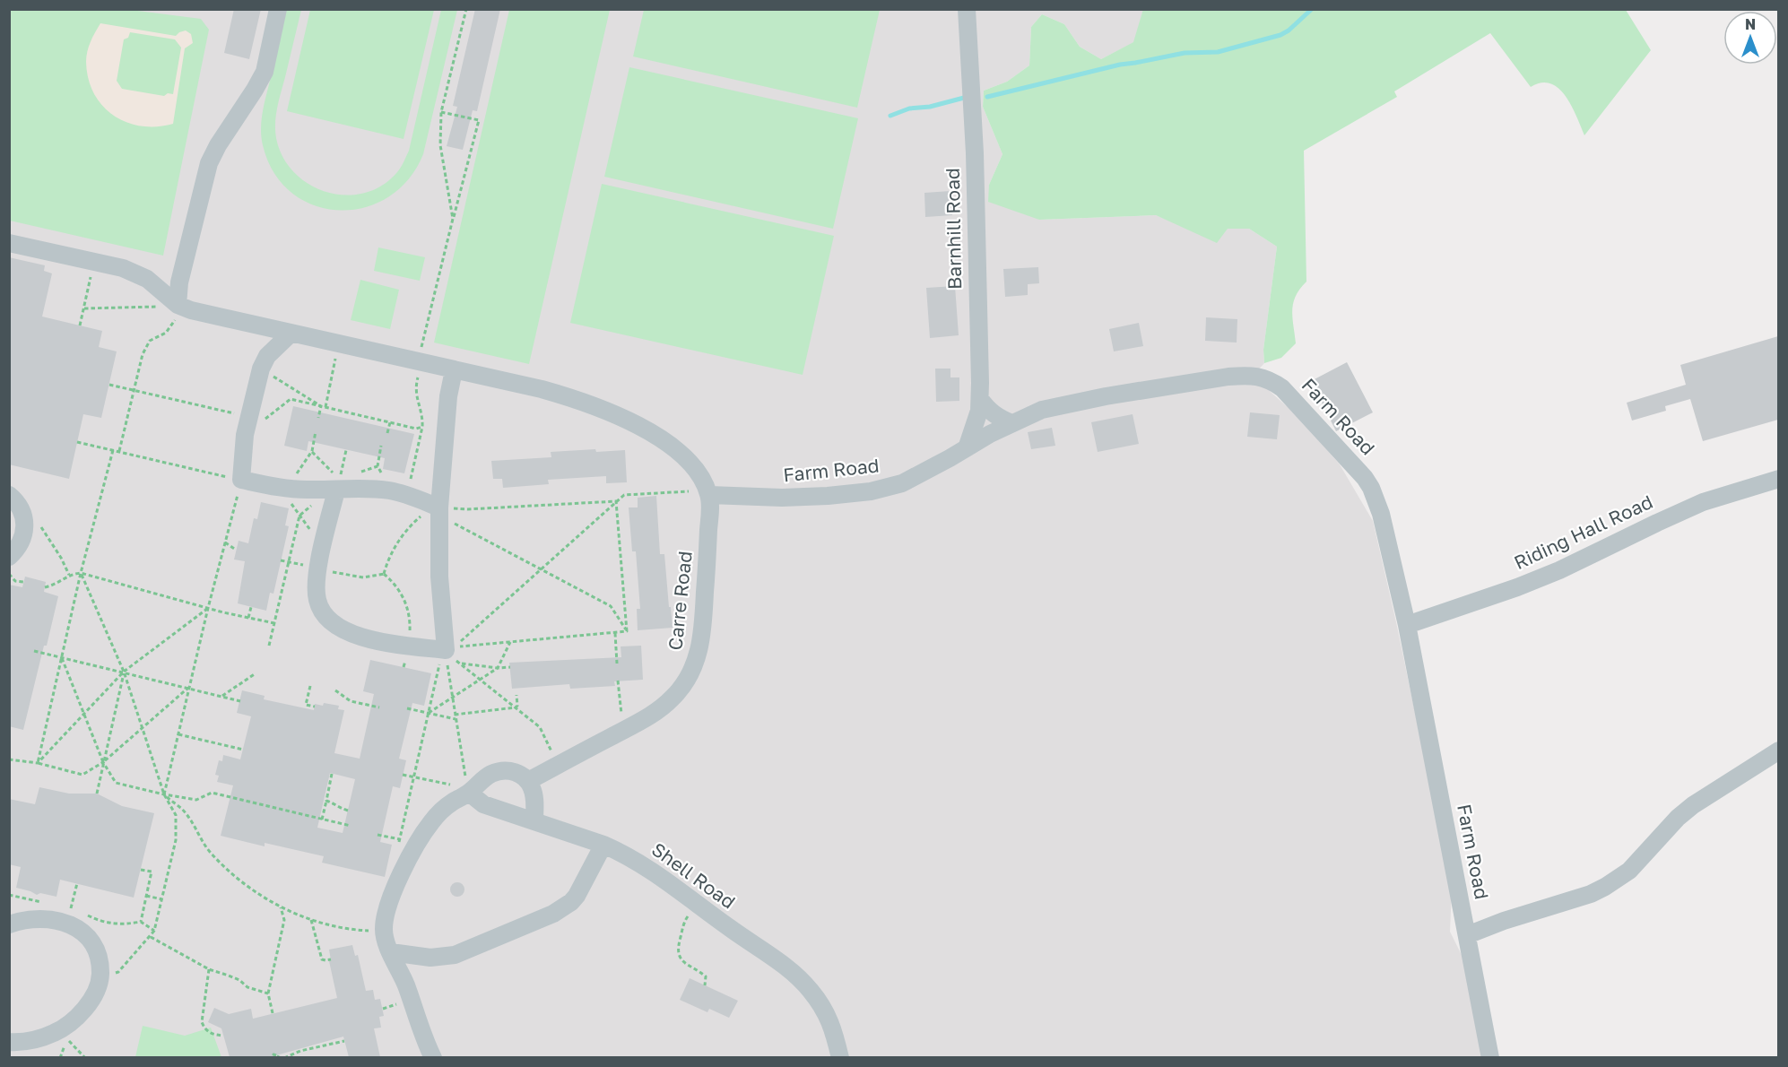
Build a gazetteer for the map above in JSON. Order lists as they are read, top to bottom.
{
  "streets": {
    "street": [
      "Barnhill Road",
      "Farm Road",
      "Riding Hall Road",
      "Carre Road",
      "Shell Road"
    ]
  },
  "crossings": [
    ["Barnhill Road", "Farm Road"],
    ["Farm Road", "Riding Hall Road"],
    ["Farm Road", "Carre Road"]
  ],
  "north": "top"
}
